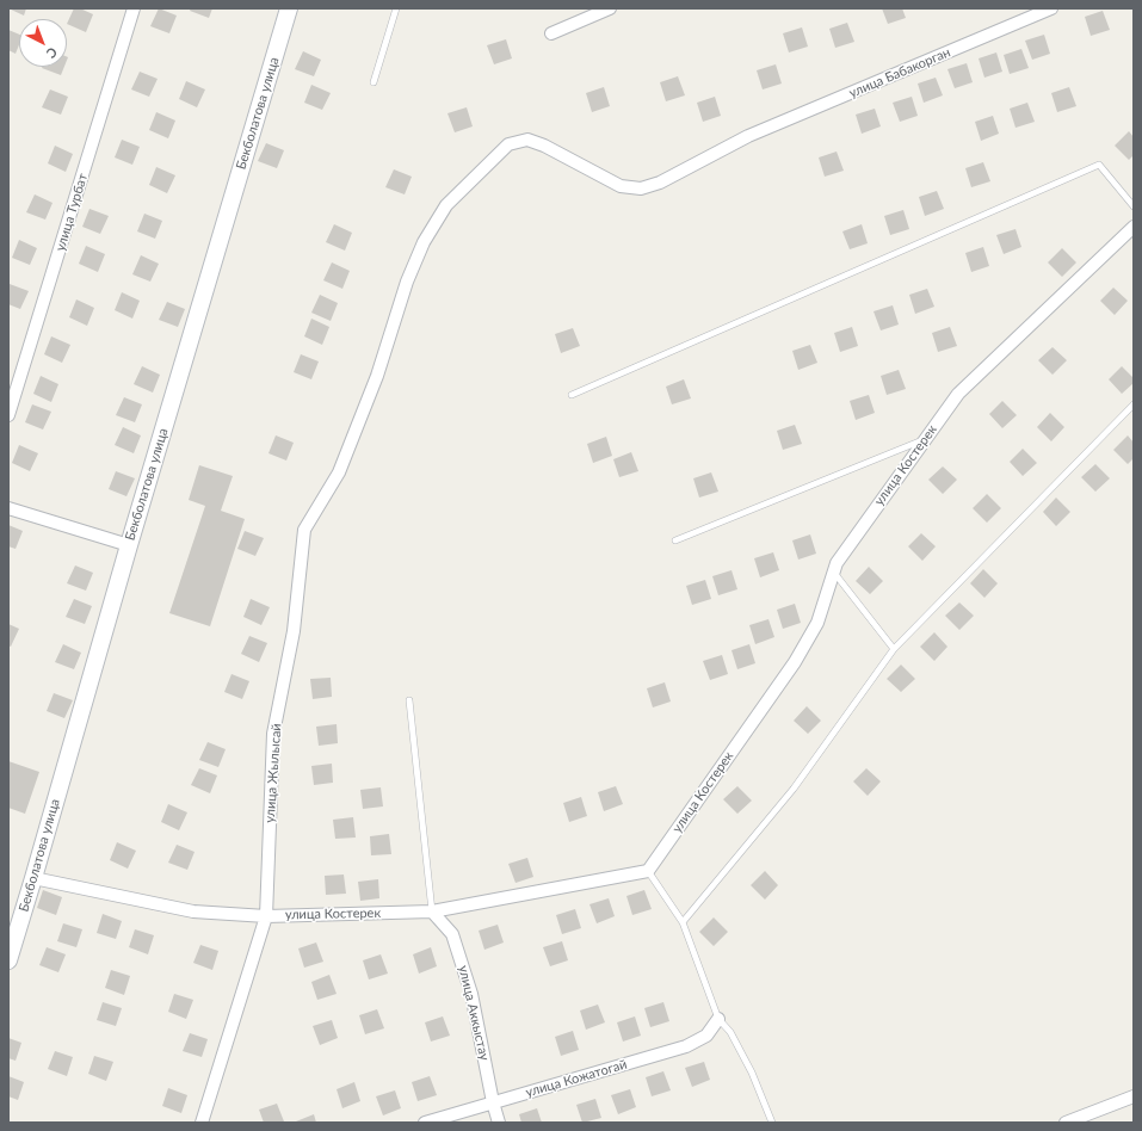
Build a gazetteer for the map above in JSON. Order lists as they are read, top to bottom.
{
  "streets": {
    "street": [
      "улица Бабакорган",
      "Бекболатова улица",
      "улица Турбат",
      "улица Костерек",
      "улица Жылысай",
      "улица Аккыстау",
      "улица Кожатогай"
    ]
  },
  "crossings": [
    ["улица Бабакорган", "улица Жылысай"],
    ["Бекболатова улица", "улица Костерек"],
    ["улица Костерек", "улица Жылысай"],
    ["улица Костерек", "улица Аккыстау"],
    ["улица Аккыстау", "улица Кожатогай"]
  ],
  "north": "bottom right"
}
